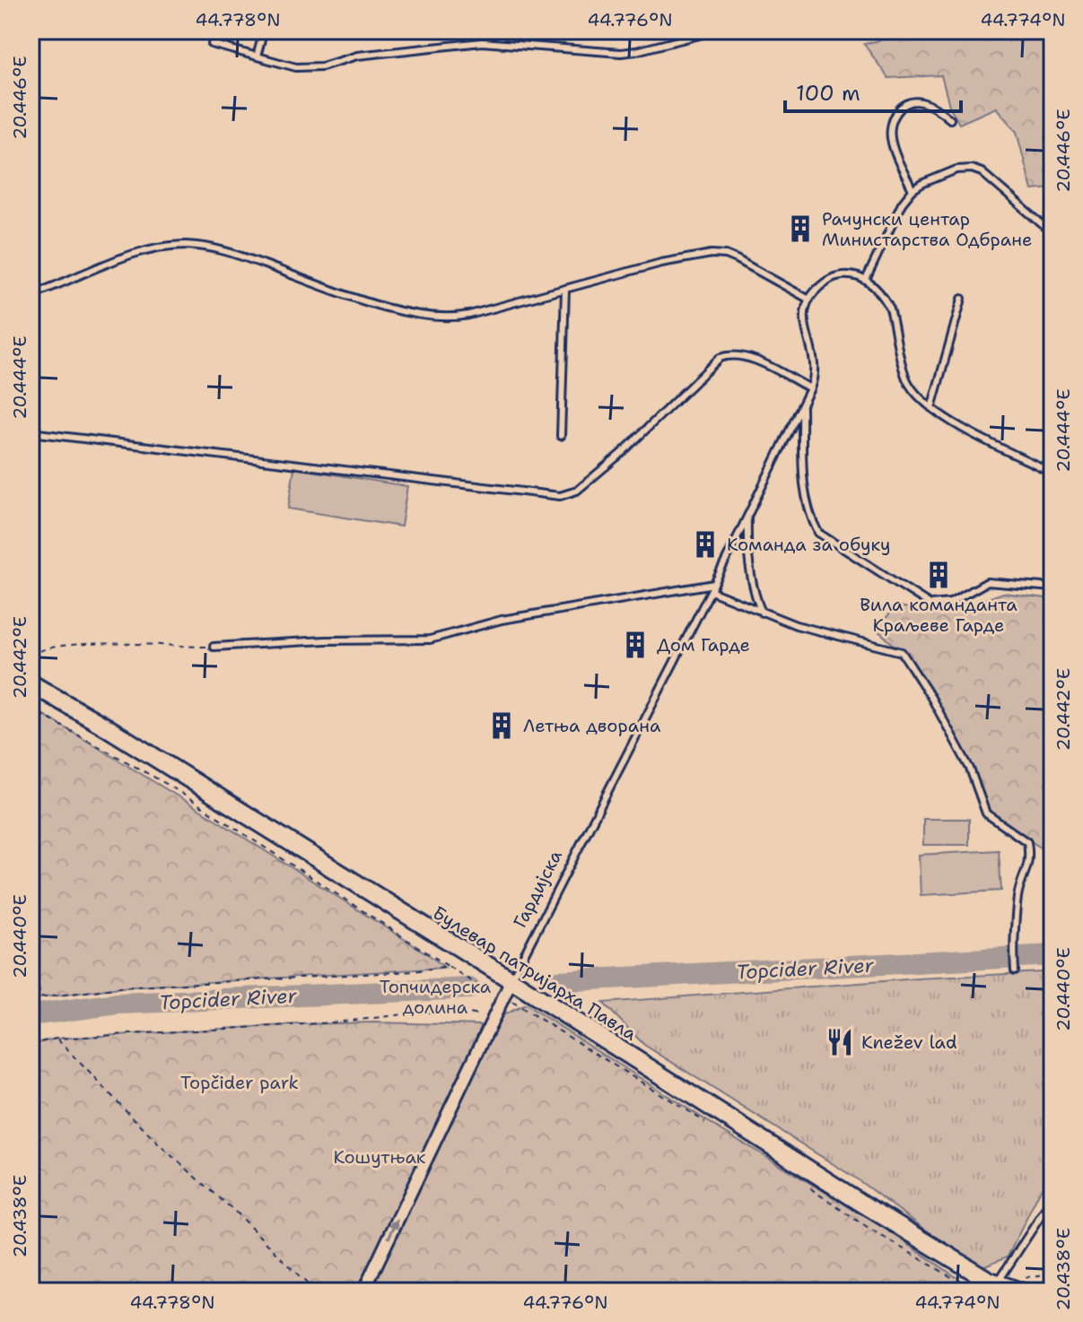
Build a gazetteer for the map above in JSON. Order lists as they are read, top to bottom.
{
  "streets": {
    "main road": ["Булевар патријарха Павла"],
    "street": ["Гардијска"]
  },
  "crossings": [
    ["Гардијска", "Булевар патријарха Павла"]
  ],
  "water": ["Topcider River"],
  "parks": ["Топчидерска долина", "Topčider park", "Кошутњак"],
  "places": {
    "building": [
      "Рачунски центар Министарства Одбране",
      "Команда за обуку",
      "Вила команданта Краљеве Гарде",
      "Дом Гарде",
      "Летња дворана"
    ],
    "restaurant": ["Knežev lad"]
  },
  "scale_bar": "100 m",
  "coordinates": [
    "44.778°N",
    "44.776°N",
    "44.774°N",
    "20.446°E",
    "20.444°E",
    "20.442°E",
    "20.440°E",
    "20.438°E"
  ]
}
